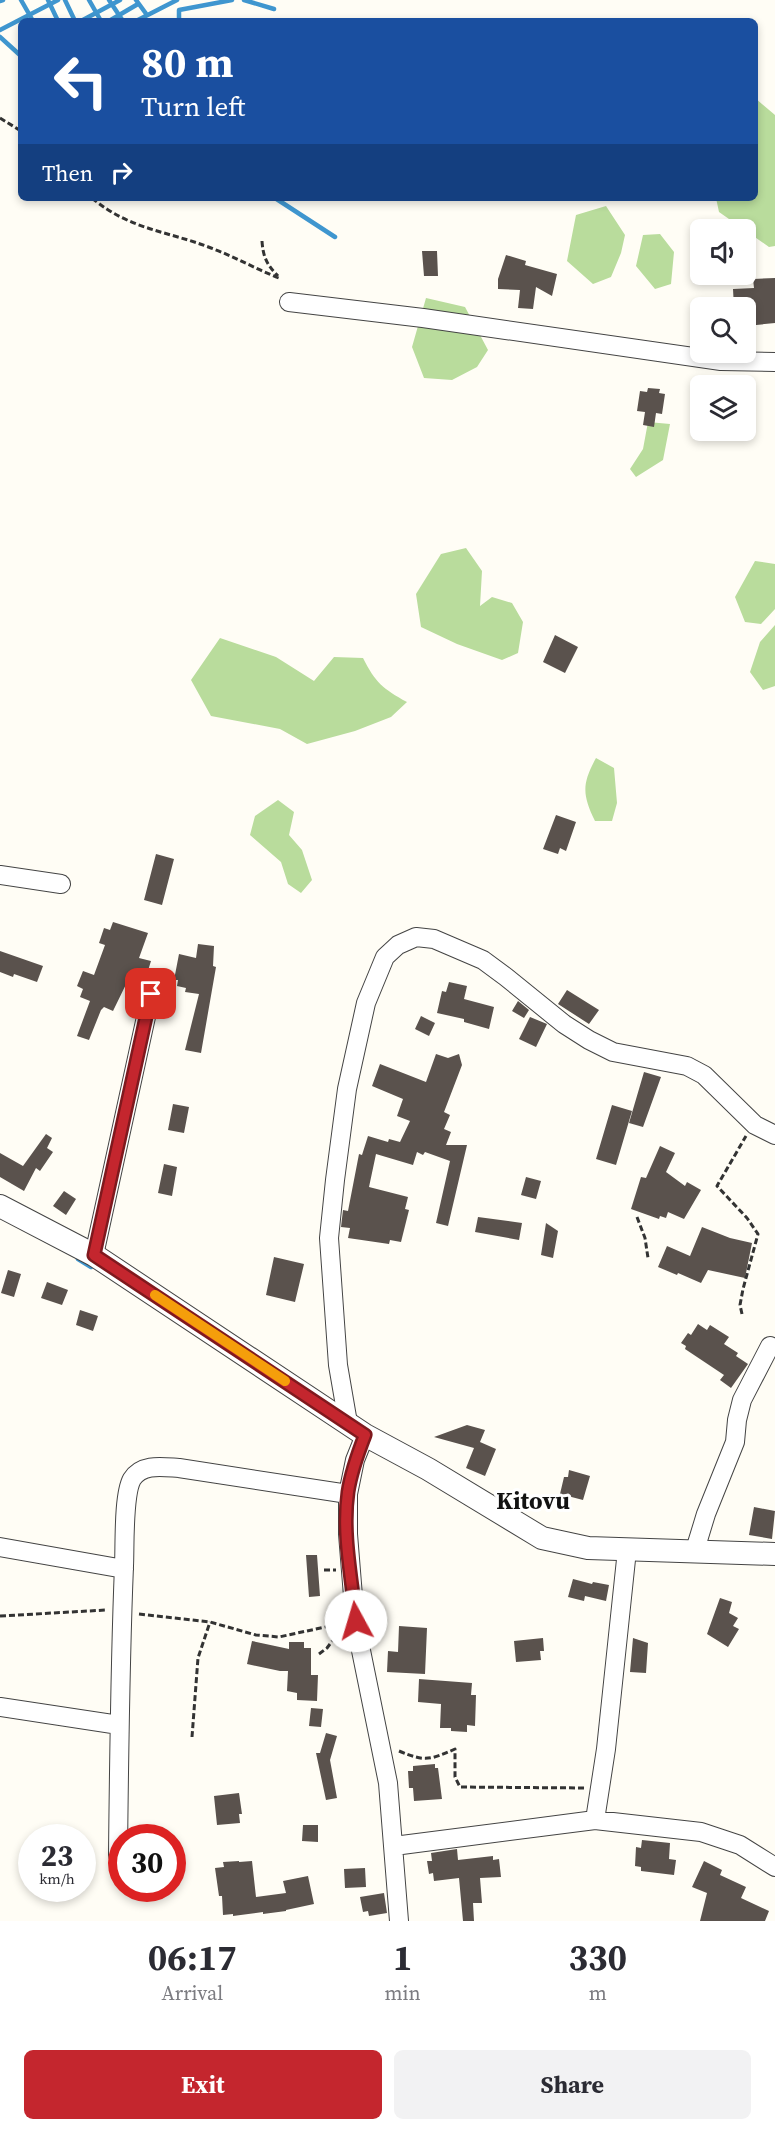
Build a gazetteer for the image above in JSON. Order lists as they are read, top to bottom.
{
  "districts": ["Kitovu"],
  "page": {
    "turn": ["80 m", "Turn left"],
    "then": "Then",
    "speed": "23 km/h",
    "limit": "30",
    "eta": [
      "06:17",
      "Arrival",
      "1",
      "min",
      "330",
      "m"
    ],
    "buttons": ["Exit", "Share"]
  }
}
